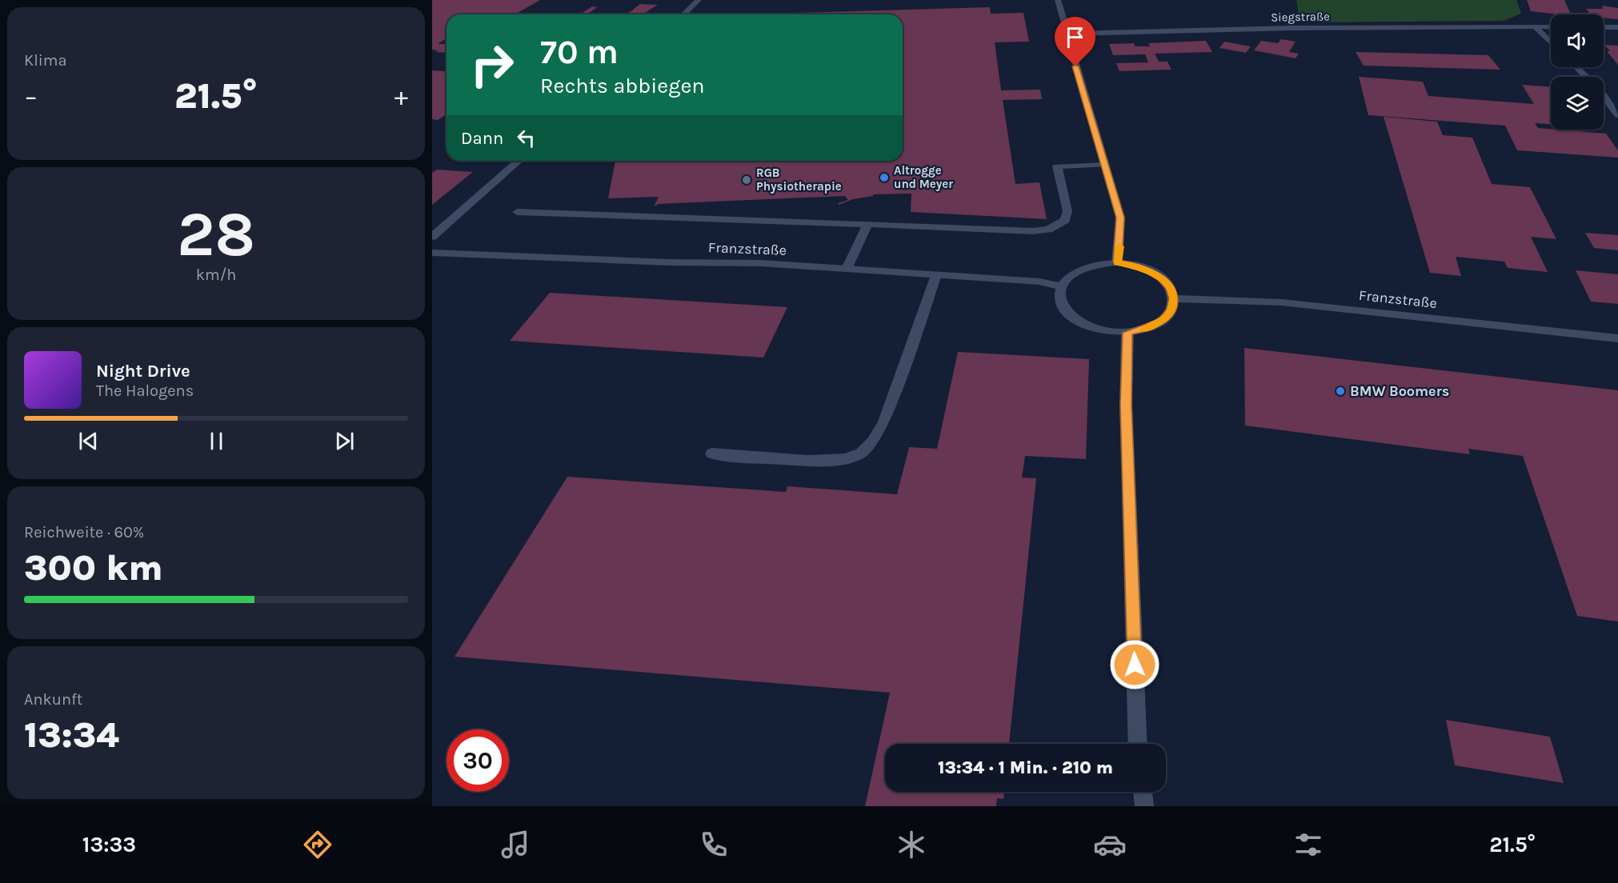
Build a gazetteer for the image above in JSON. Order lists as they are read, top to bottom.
{
  "streets": {
    "street": ["Siegstraße", "Franzstraße"]
  },
  "places": ["Altrogge und Meyer", "RGB Physiotherapie", "BMW Boomers"],
  "page": {
    "tile": [
      "Klima",
      ["28", "km/h"],
      ["Reichweite · 60%", "300 km"],
      ["Ankunft", "13:34"]
    ],
    "turn": ["70 m", "Rechts abbiegen"],
    "heat": ["−", "21.5°", "+"],
    "then": "Dann",
    "song": ["Night Drive", "The Halogens"],
    "limit": "30",
    "trip": "13:34 · 1 Min. · 210 m",
    "tabs": ["13:33", "21.5°"]
  }
}
